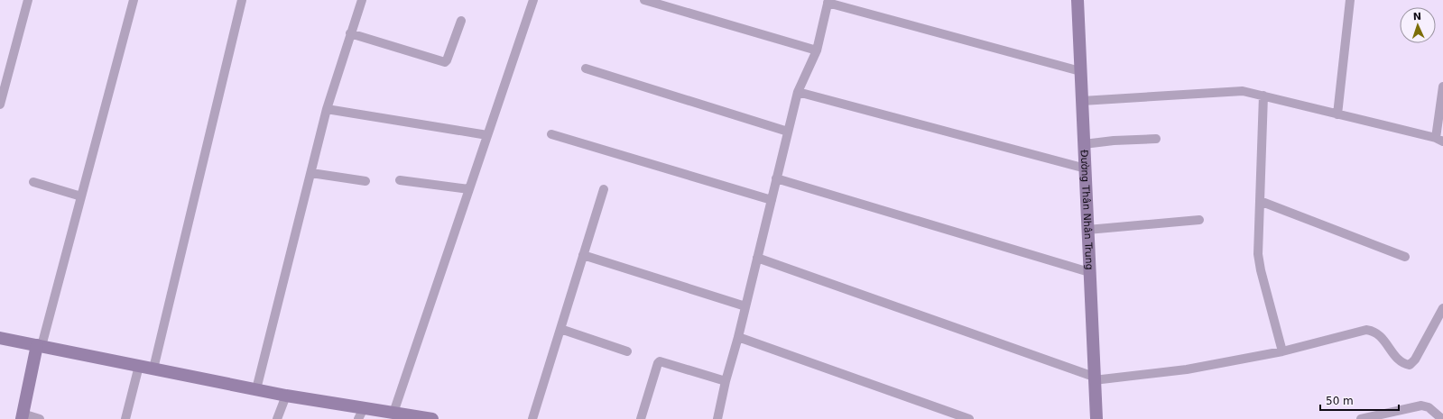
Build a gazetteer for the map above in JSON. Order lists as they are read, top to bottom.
{
  "streets": {
    "street": ["Đường Thân Nhân Trung"]
  },
  "scale_bar": "50 m",
  "north": "top"
}
